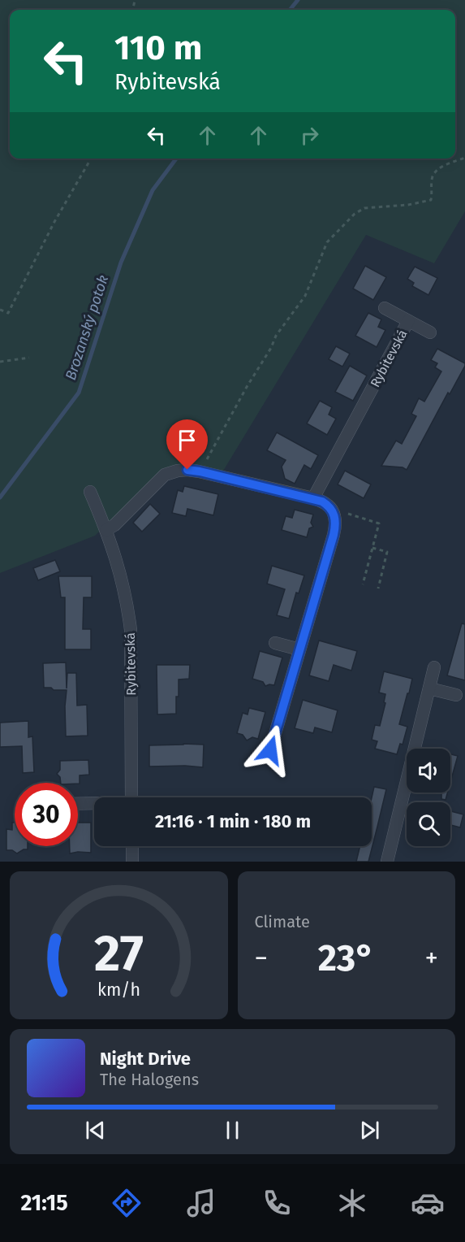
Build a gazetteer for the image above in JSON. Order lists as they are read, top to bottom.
{
  "streets": {
    "street": ["Rybitevská"]
  },
  "water": ["Brozanský potok"],
  "page": {
    "turn": ["110 m", "Rybitevská"],
    "limit": "30",
    "trip": "21:16 · 1 min · 180 m",
    "tile": "Climate",
    "heat": ["−", "23°", "+"],
    "song": ["Night Drive", "The Halogens"],
    "tabs": "21:15",
    "gauge": ["27", "km/h"]
  }
}
